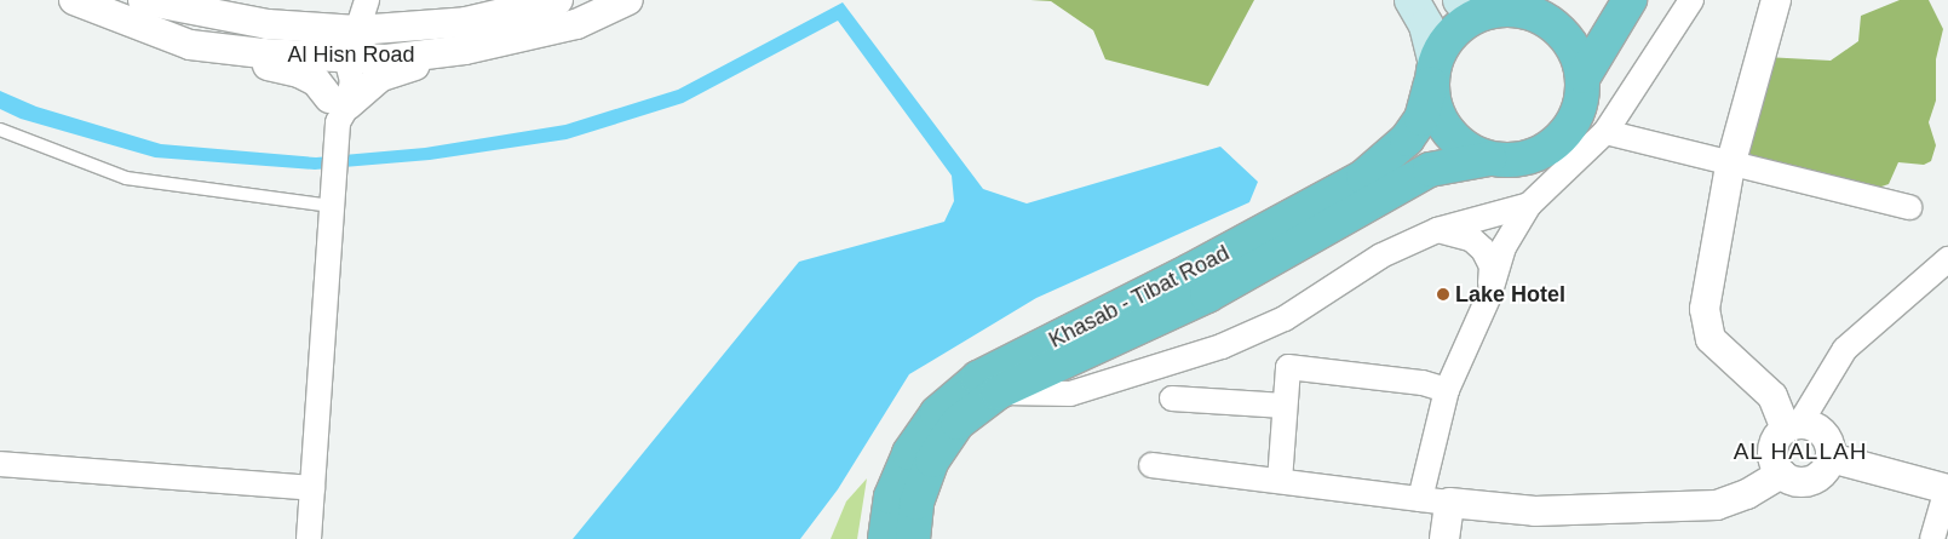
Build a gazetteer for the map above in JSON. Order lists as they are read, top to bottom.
{
  "streets": {
    "highway": ["Khasab - Tibat Road"],
    "street": ["Al Hisn Road"]
  },
  "districts": ["AL HALLAH"],
  "places": ["Lake Hotel"]
}
